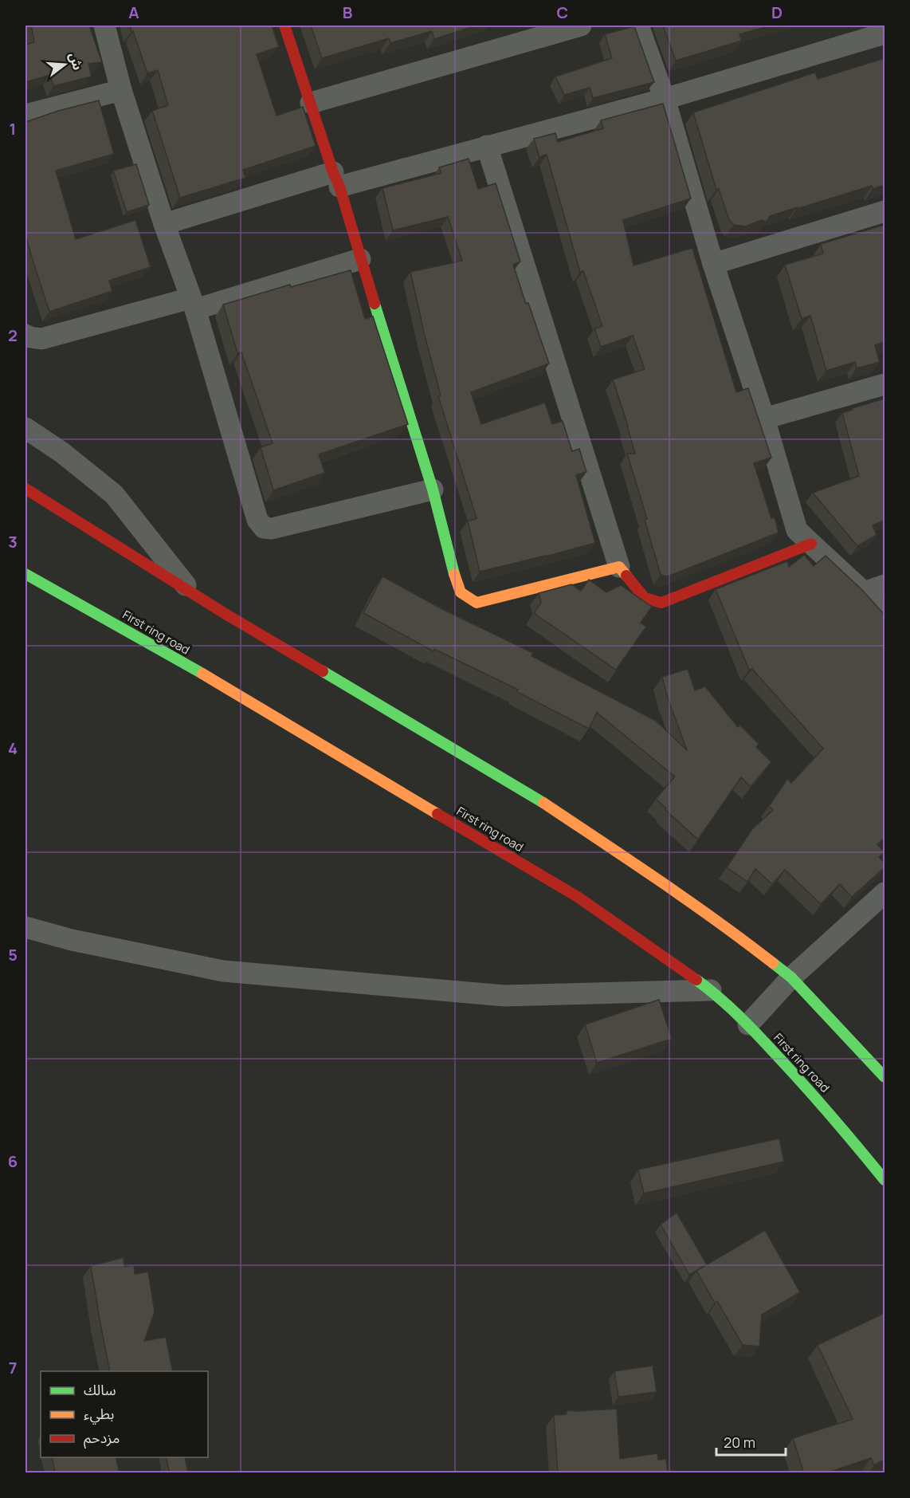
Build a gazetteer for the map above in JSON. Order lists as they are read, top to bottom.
{
  "streets": {
    "main road": ["First ring road"]
  },
  "legend": ["سالك", "بطيء", "مزدحم"],
  "scale_bar": "20 m",
  "north": "right",
  "grid": {
    "columns": [
      "A",
      "B",
      "C",
      "D"
    ],
    "rows": [
      "1",
      "2",
      "3",
      "4",
      "5",
      "6",
      "7"
    ]
  }
}
